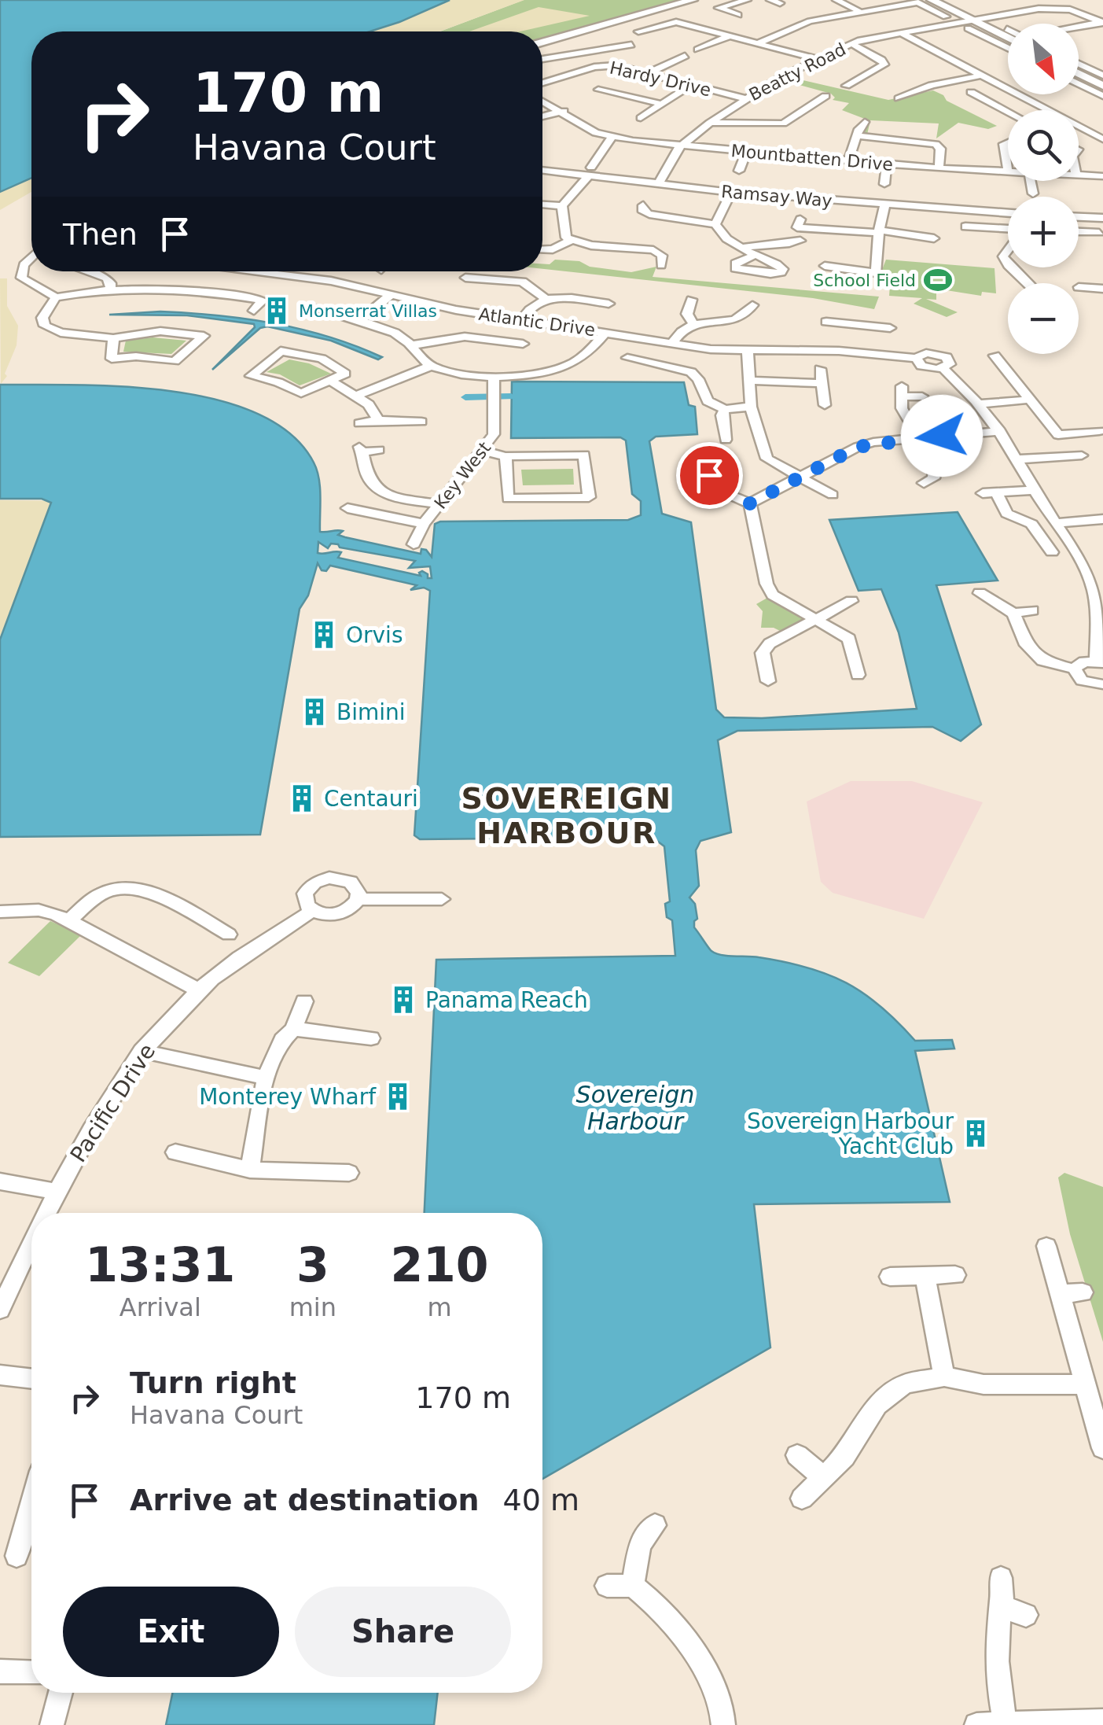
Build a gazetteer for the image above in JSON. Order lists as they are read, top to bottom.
{
  "streets": {
    "street": [
      "Beatty Road",
      "Hardy Drive",
      "Mountbatten Drive",
      "Ramsay Way",
      "Atlantic Drive",
      "Key West",
      "Pacific Drive"
    ]
  },
  "crossings": [
    ["Beatty Road", "Hardy Drive"],
    ["Beatty Road", "Mountbatten Drive"],
    ["Beatty Road", "Ramsay Way"]
  ],
  "districts": ["SOVEREIGN HARBOUR"],
  "water": ["Sovereign Harbour"],
  "places": {
    "sports": ["School Field"],
    "building": [
      "Monserrat Villas",
      "Orvis",
      "Bimini",
      "Centauri",
      "Panama Reach",
      "Monterey Wharf",
      "Sovereign Harbour Yacht Club"
    ]
  },
  "north": "bottom right",
  "page": {
    "map_buttons": ["+", "−"],
    "turn": ["170 m", "Havana Court"],
    "then": "Then",
    "eta": [
      "13:31",
      "Arrival",
      "3",
      "min",
      "210",
      "m"
    ],
    "list": [
      {
        "name": "Turn right",
        "note": "Havana Court",
        "value": "170 m"
      },
      {
        "name": "Arrive at destination",
        "value": "40 m"
      }
    ],
    "buttons": ["Exit", "Share"]
  }
}
